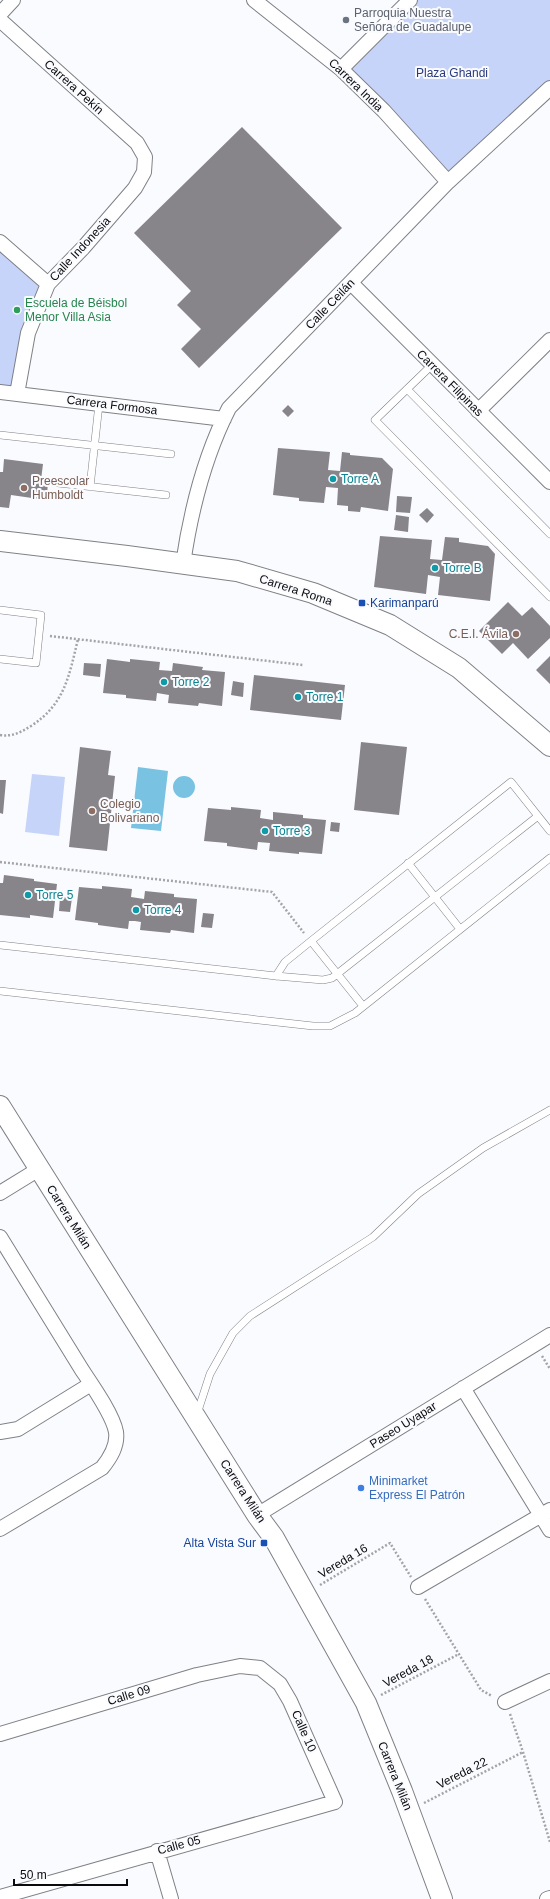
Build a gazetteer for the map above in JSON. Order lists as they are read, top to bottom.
{
  "streets": {
    "street": [
      "Carrera India",
      "Carrera Pekín",
      "Calle Indonesia",
      "Calle Ceilán",
      "Carrera Filipinas",
      "Carrera Formosa",
      "Carrera Roma",
      "Carrera Milán",
      "Paseo Uyapar",
      "Calle 09",
      "Calle 10",
      "Calle 05"
    ],
    "path": ["Vereda 16", "Vereda 18", "Vereda 22"]
  },
  "crossings": [
    ["Carrera India", "Calle Ceilán"],
    ["Carrera Pekín", "Calle Indonesia"],
    ["Calle Indonesia", "Carrera Formosa"],
    ["Calle Ceilán", "Carrera Filipinas"],
    ["Calle Ceilán", "Carrera Formosa"],
    ["Calle Ceilán", "Carrera Roma"],
    ["Carrera Milán", "Paseo Uyapar"],
    ["Carrera Milán", "Vereda 16"],
    ["Carrera Milán", "Vereda 18"],
    ["Carrera Milán", "Vereda 22"],
    ["Calle 09", "Calle 10"],
    ["Calle 10", "Calle 05"]
  ],
  "parks": ["Plaza Ghandi"],
  "places": {
    "other": [
      "Parroquia Nuestra Señora de Guadalupe",
      "Escuela de Béisbol Menor Villa Asia",
      "Torre A",
      "Preescolar Humboldt",
      "Torre B",
      "C.E.I. Ávila",
      "Torre 2",
      "Torre 1",
      "Colegio Bolivariano",
      "Torre 3",
      "Torre 5",
      "Torre 4",
      "Minimarket Express El Patrón"
    ],
    "transit": ["Karimanparú", "Alta Vista Sur"]
  },
  "scale_bar": "50 m"
}
